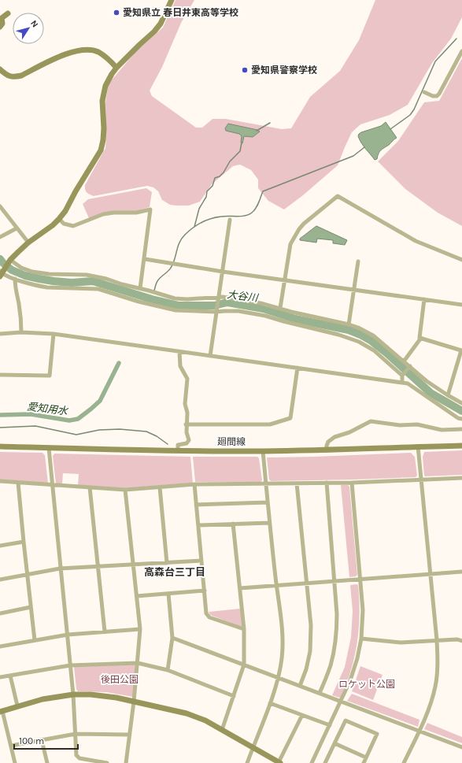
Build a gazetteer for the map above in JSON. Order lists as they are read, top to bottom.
{
  "streets": {
    "street": ["廻間線"]
  },
  "districts": ["高森台三丁目"],
  "water": ["大谷川", "愛知用水"],
  "parks": ["後田公園", "ロケット公園"],
  "places": ["愛知県立 春日井東高等学校", "愛知県警察学校"],
  "scale_bar": "100 m",
  "north": "top right"
}
